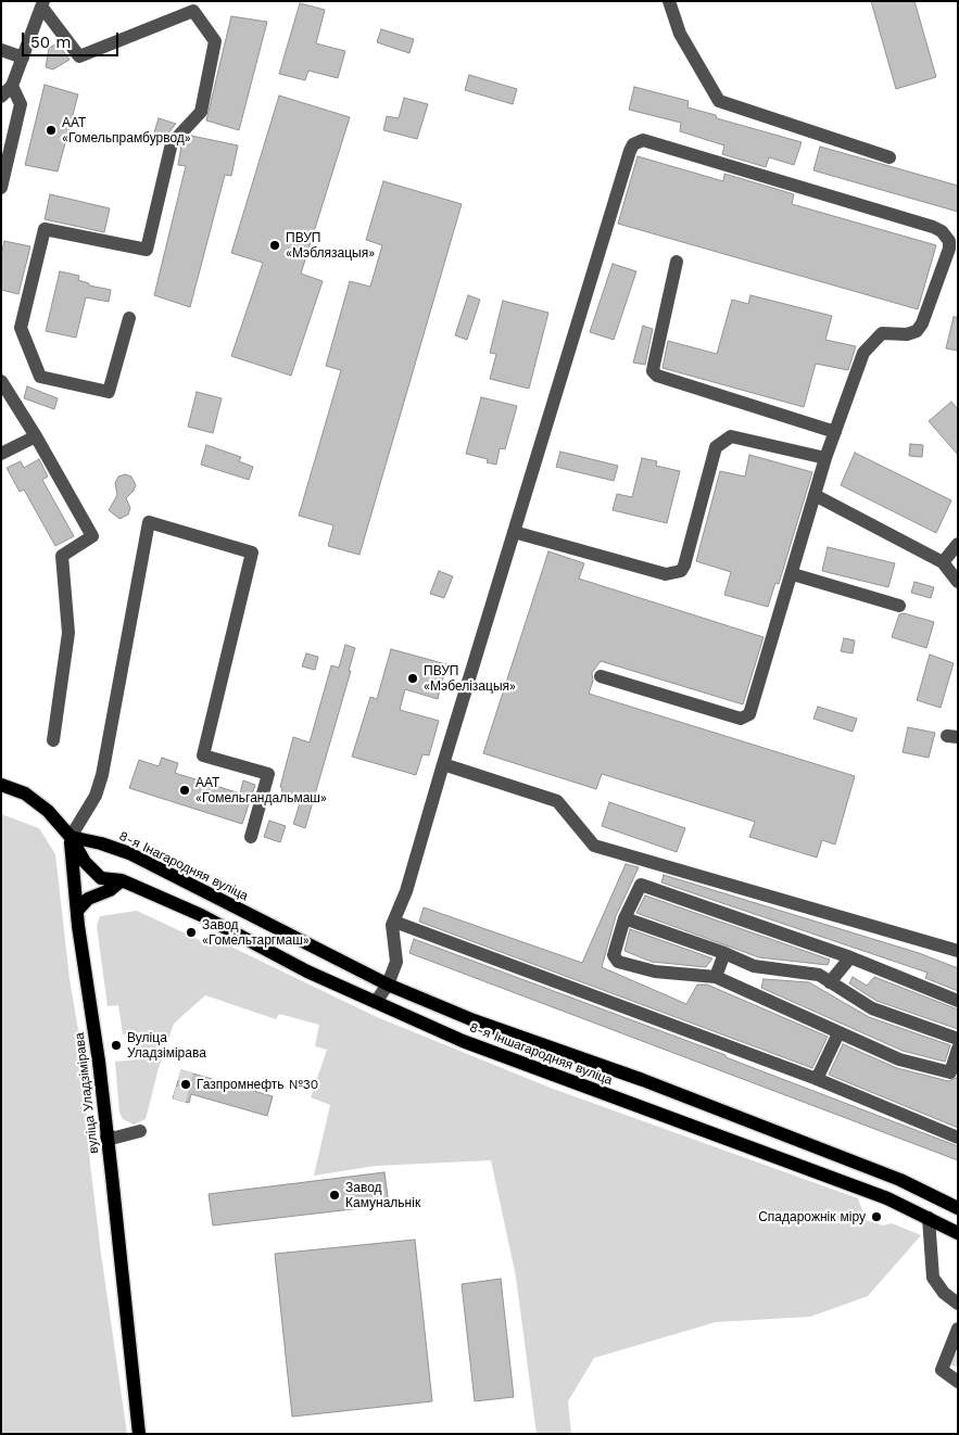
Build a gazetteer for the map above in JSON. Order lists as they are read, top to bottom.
{
  "streets": {
    "main road": ["8-я Інагародняя вуліца", "8-я Іншагародняя вуліца", "вуліца Уладзімірава"]
  },
  "crossings": [
    ["8-я Інагародняя вуліца", "8-я Іншагародняя вуліца"],
    ["8-я Інагародняя вуліца", "вуліца Уладзімірава"]
  ],
  "places": [
    "ААТ «Гомельпрамбурвод»",
    "ПВУП «Мэблязацыя»",
    "ПВУП «Мэбелізацыя»",
    "ААТ «Гомельгандальмаш»",
    "Завод «Гомельтаргмаш»",
    "Вуліца Уладзімірава",
    "Газпромнефть №30",
    "Завод Камунальнік",
    "Спадарожнік міру"
  ],
  "scale_bar": "50 m"
}
